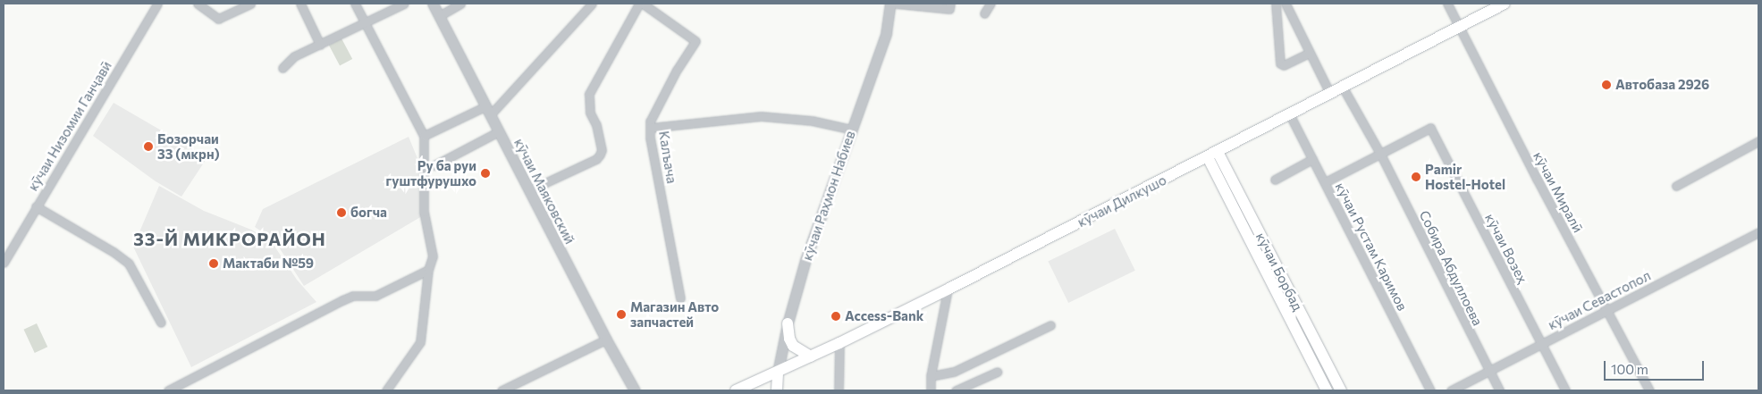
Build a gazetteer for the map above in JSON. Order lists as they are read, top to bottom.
{
  "streets": {
    "main road": ["кӯчаи Раҳмон Набиев", "кӯчаи Дилкушо", "кӯчаи Борбад"],
    "street": [
      "кӯчаи Низомии Ганҷавӣ",
      "Калъача",
      "кӯчаи Маяковский",
      "кӯчаи Миралӣ",
      "кӯчаи Рустам Каримов",
      "кӯчаи Возеҳ",
      "Собира Абдуллоева",
      "кӯчаи Севастопол"
    ]
  },
  "crossings": [
    ["кӯчаи Миралӣ", "кӯчаи Дилкушо"],
    ["кӯчаи Миралӣ", "кӯчаи Севастопол"],
    ["кӯчаи Раҳмон Набиев", "кӯчаи Дилкушо"],
    ["кӯчаи Дилкушо", "кӯчаи Рустам Каримов"],
    ["кӯчаи Дилкушо", "Собира Абдуллоева"],
    ["кӯчаи Дилкушо", "кӯчаи Борбад"],
    ["кӯчаи Рустам Каримов", "кӯчаи Возеҳ"],
    ["кӯчаи Возеҳ", "Собира Абдуллоева"],
    ["кӯчаи Возеҳ", "кӯчаи Севастопол"],
    ["Собира Абдуллоева", "кӯчаи Севастопол"]
  ],
  "districts": ["33-Й МИКРОРАЙОН"],
  "places": [
    "Автобаза 2926",
    "Бозорчаи 33 (мкрн)",
    "Ру ба руи гуштфурушхо",
    "Pamir Hostel-Hotel",
    "богча",
    "Мактаби №59",
    "Магазин Авто запчастей",
    "Access-Bank"
  ],
  "scale_bar": "100 m"
}
